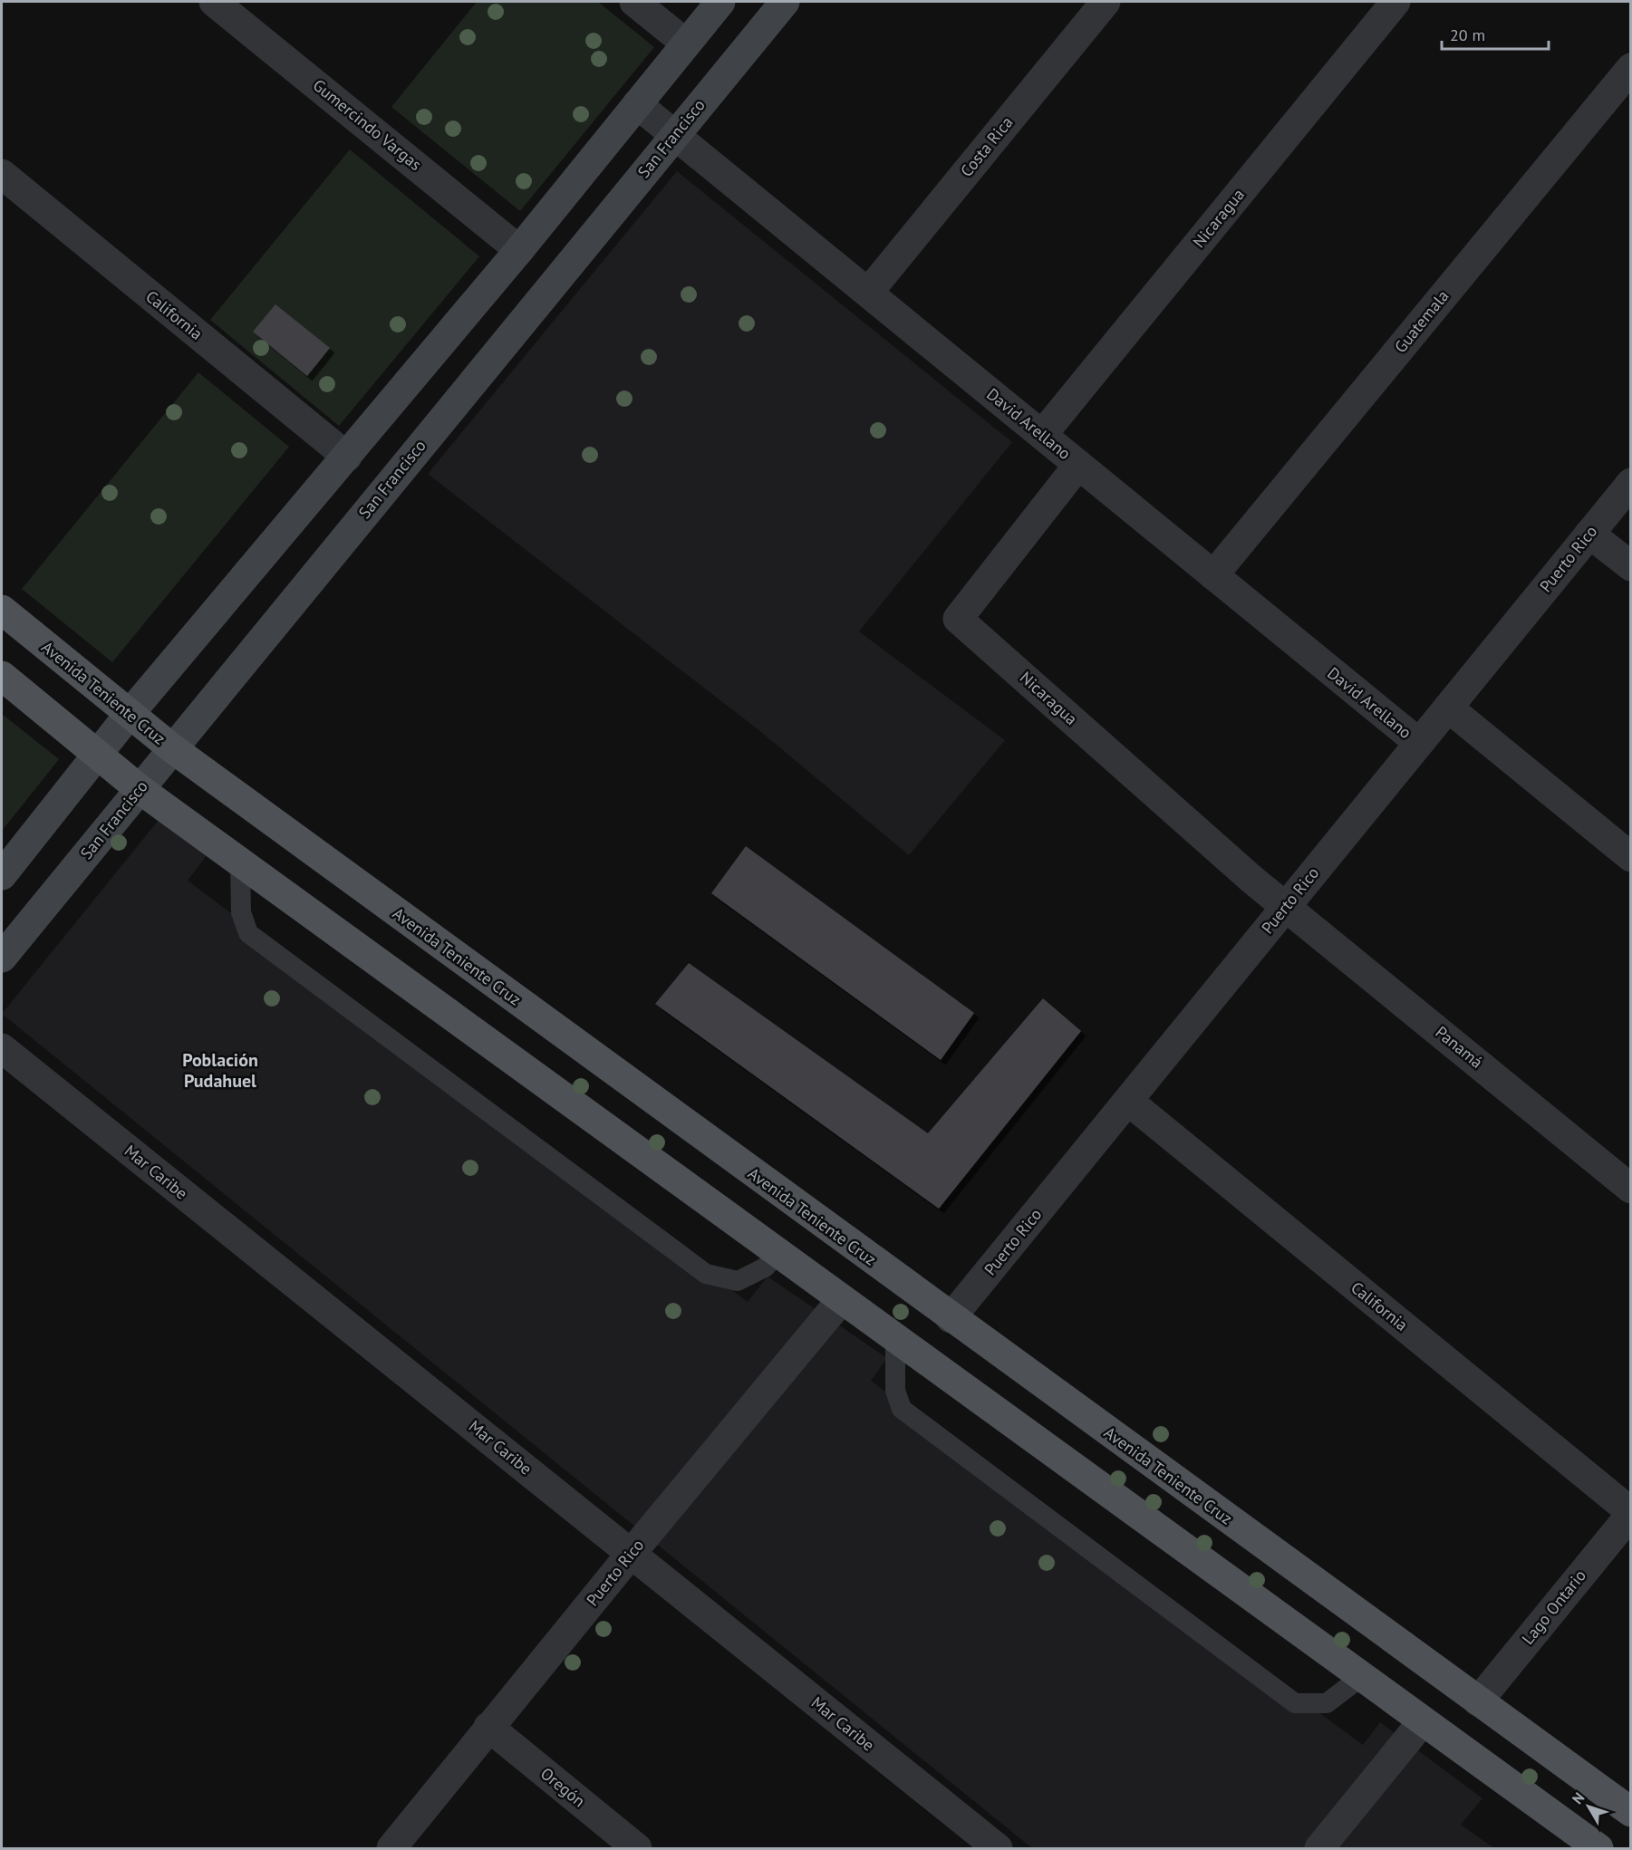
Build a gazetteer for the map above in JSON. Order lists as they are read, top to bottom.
{
  "streets": {
    "main road": ["San Francisco", "Avenida Teniente Cruz"],
    "street": [
      "Gumercindo Vargas",
      "Costa Rica",
      "Nicaragua",
      "California",
      "Guatemala",
      "David Arellano",
      "Puerto Rico",
      "Panamá",
      "Mar Caribe",
      "Lago Ontario",
      "Oregón"
    ]
  },
  "crossings": [
    ["San Francisco", "David Arellano"],
    ["San Francisco", "Avenida Teniente Cruz"],
    ["Costa Rica", "David Arellano"],
    ["Nicaragua", "David Arellano"],
    ["Nicaragua", "Puerto Rico"],
    ["Nicaragua", "Panamá"],
    ["California", "Puerto Rico"],
    ["California", "Lago Ontario"],
    ["Guatemala", "David Arellano"],
    ["David Arellano", "Puerto Rico"],
    ["Puerto Rico", "Avenida Teniente Cruz"],
    ["Puerto Rico", "Panamá"],
    ["Puerto Rico", "Mar Caribe"],
    ["Puerto Rico", "Oregón"],
    ["Avenida Teniente Cruz", "Lago Ontario"]
  ],
  "districts": ["Población Pudahuel"],
  "scale_bar": "20 m",
  "north": "top left"
}
